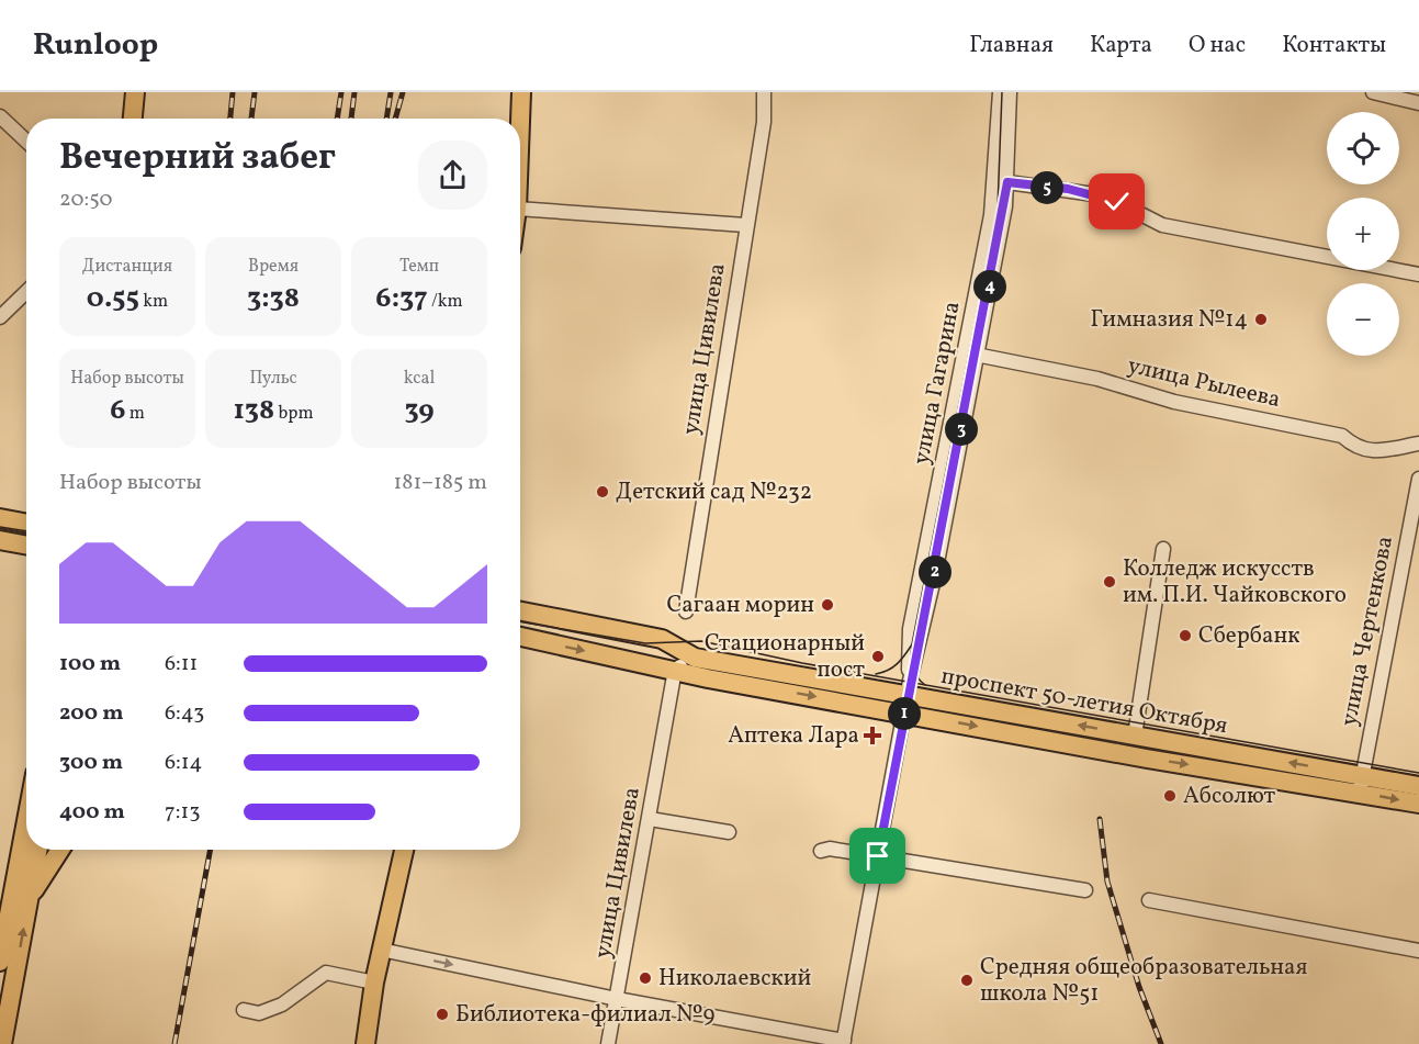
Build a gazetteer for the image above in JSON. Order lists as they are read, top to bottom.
{
  "streets": {
    "main road": ["проспект 50-летия Октября"],
    "street": [
      "улица Цивилева",
      "улица Гагарина",
      "улица Рылеева",
      "улица Чертенкова"
    ]
  },
  "crossings": [
    ["улица Цивилева", "проспект 50-летия Октября"],
    ["улица Гагарина", "улица Рылеева"],
    ["улица Гагарина", "проспект 50-летия Октября"],
    ["улица Чертенкова", "проспект 50-летия Октября"]
  ],
  "places": {
    "other": [
      "Гимназия №14",
      "Детский сад №232",
      "Колледж искусств им. П.И. Чайковского",
      "Сагаан морин",
      "Сбербанк",
      "Стационарный пост",
      "Абсолют",
      "Николаевский",
      "Средняя общеобразовательная школа №51",
      "Библиотека-филиал №9"
    ],
    "health": ["Аптека Лара"]
  },
  "page": {
    "header": "Runloop",
    "nav": [
      "Главная",
      "Карта",
      "О нас",
      "Контакты"
    ],
    "map_buttons": ["+", "−"],
    "heading": ["Вечерний забег", "20:50"],
    "pins": [
      "5",
      "4",
      "3",
      "2",
      "1"
    ],
    "stats": [
      ["Дистанция", "0.55 km"],
      ["Время", "3:38"],
      ["Темп", "6:37 /km"],
      ["Набор высоты", "6 m"],
      ["Пульс", "138 bpm"],
      ["kcal", "39"]
    ],
    "chart": ["Набор высоты", "181–185 m"],
    "list": [
      {
        "name": "100 m",
        "note": "6:11"
      },
      {
        "name": "200 m",
        "note": "6:43"
      },
      {
        "name": "300 m",
        "note": "6:14"
      },
      {
        "name": "400 m",
        "note": "7:13"
      }
    ]
  }
}
